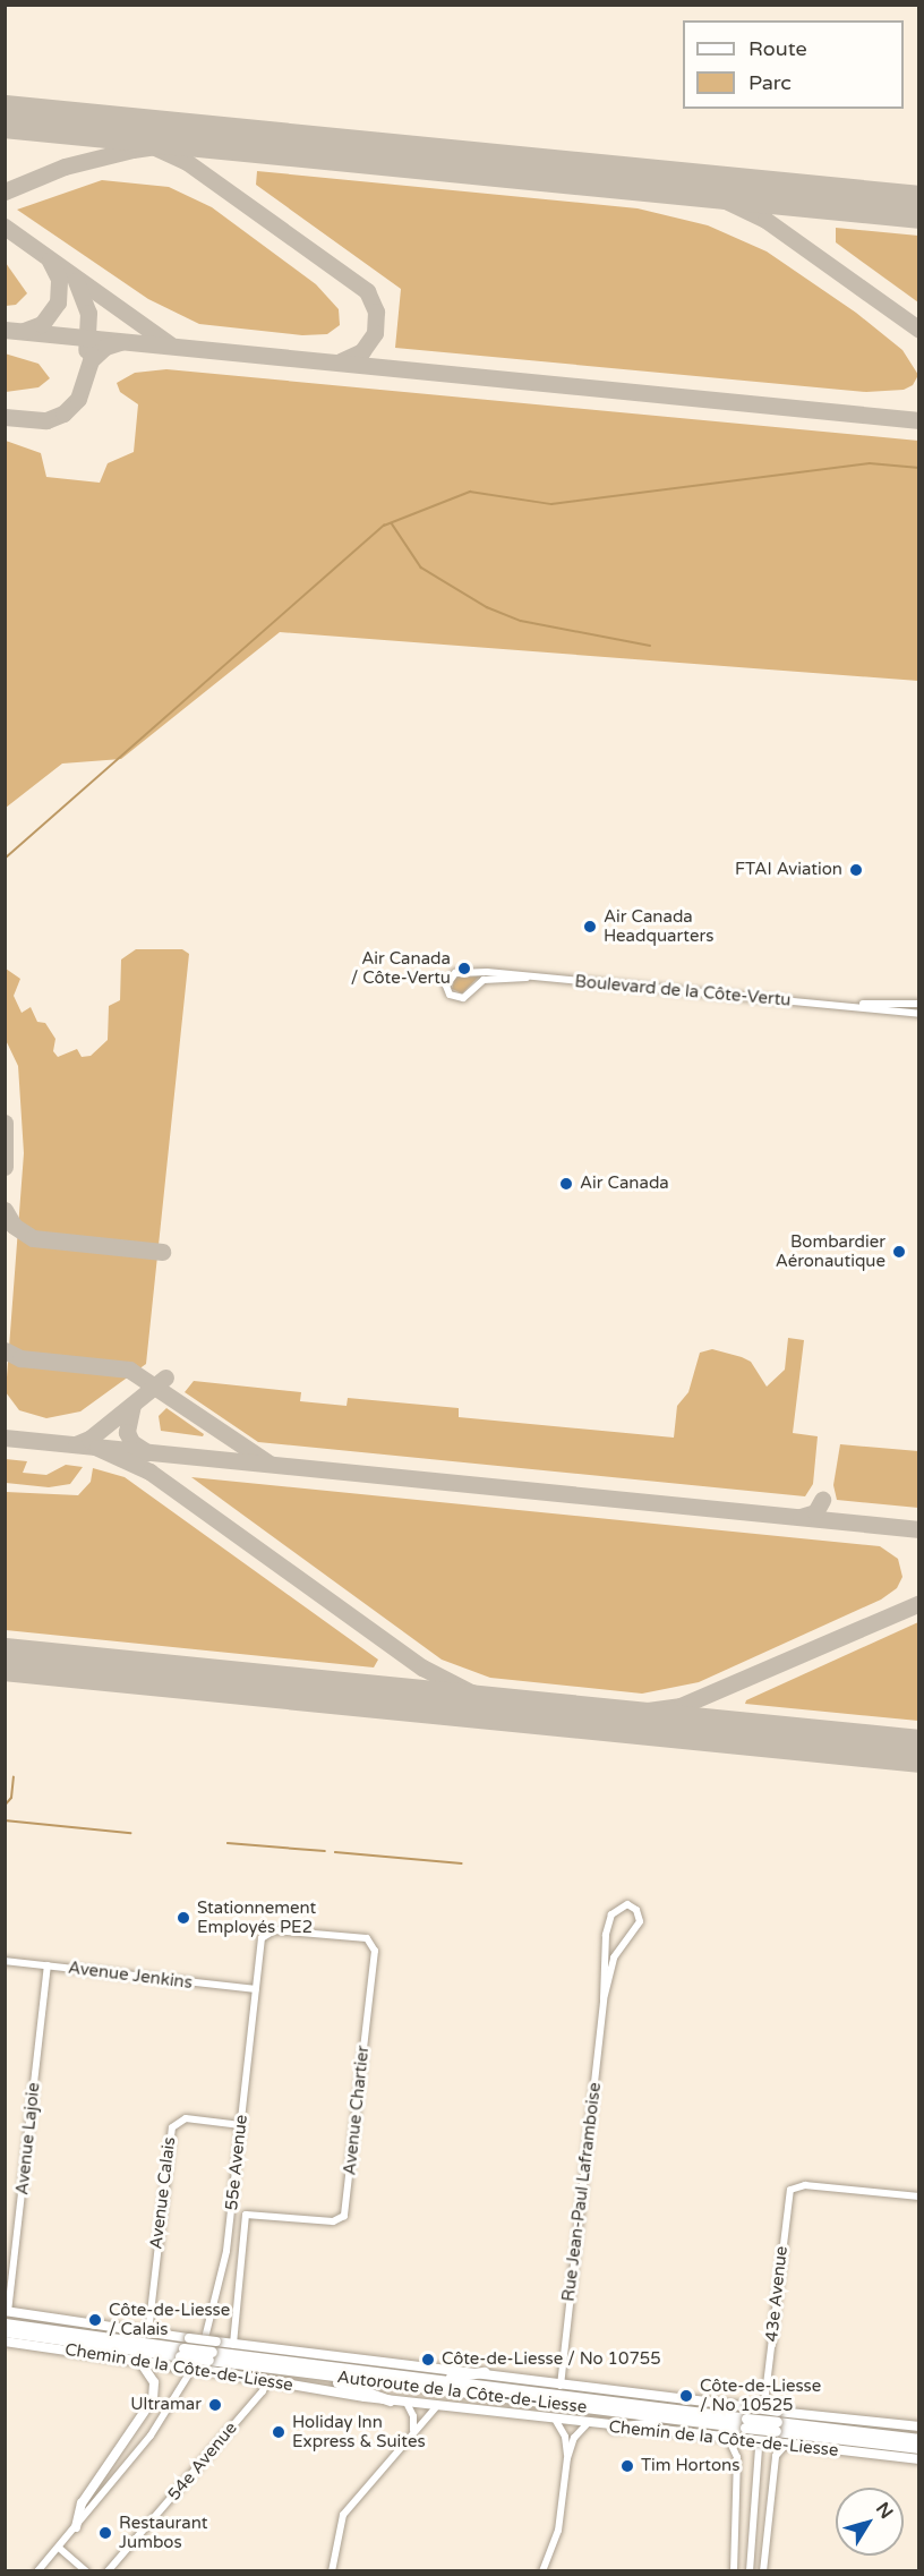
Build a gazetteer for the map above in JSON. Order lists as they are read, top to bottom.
{
  "streets": {
    "highway": ["Autoroute de la Côte-de-Liesse"],
    "main road": ["Chemin de la Côte-de-Liesse"],
    "street": [
      "Boulevard de la Côte-Vertu",
      "Avenue Jenkins",
      "Avenue Chartier",
      "Avenue Lajoie",
      "55e Avenue",
      "Rue Jean-Paul Laframboise",
      "Avenue Calais",
      "43e Avenue",
      "54e Avenue"
    ]
  },
  "crossings": [
    ["Avenue Jenkins", "Avenue Chartier"],
    ["Avenue Jenkins", "Avenue Lajoie"],
    ["Avenue Jenkins", "55e Avenue"],
    ["Avenue Chartier", "55e Avenue"],
    ["Avenue Chartier", "Chemin de la Côte-de-Liesse"],
    ["Avenue Lajoie", "Chemin de la Côte-de-Liesse"],
    ["Avenue Lajoie", "Autoroute de la Côte-de-Liesse"],
    ["55e Avenue", "Avenue Calais"],
    ["Rue Jean-Paul Laframboise", "Chemin de la Côte-de-Liesse"],
    ["Avenue Calais", "Chemin de la Côte-de-Liesse"],
    ["Chemin de la Côte-de-Liesse", "Autoroute de la Côte-de-Liesse"],
    ["Chemin de la Côte-de-Liesse", "54e Avenue"]
  ],
  "places": [
    "FTAI Aviation",
    "Air Canada Headquarters",
    "Air Canada / Côte-Vertu",
    "Air Canada",
    "Bombardier Aéronautique",
    "Stationnement Employés PE2",
    "Côte-de-Liesse / Calais",
    "Côte-de-Liesse / No 10755",
    "Côte-de-Liesse / No 10525",
    "Ultramar",
    "Holiday Inn Express & Suites",
    "Tim Hortons",
    "Restaurant Jumbos"
  ],
  "legend": ["Route", "Parc"],
  "north": "top right"
}
